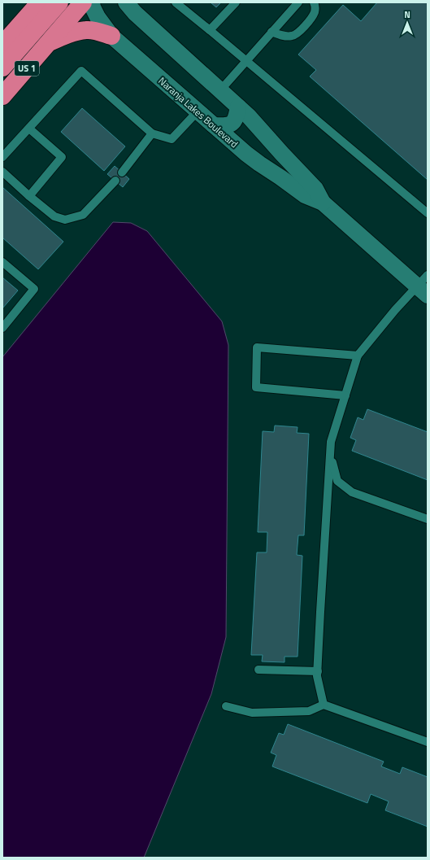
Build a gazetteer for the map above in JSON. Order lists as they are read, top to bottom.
{
  "streets": {
    "highway": ["US 1"],
    "street": ["Naranja Lakes Boulevard"]
  },
  "north": "top"
}
